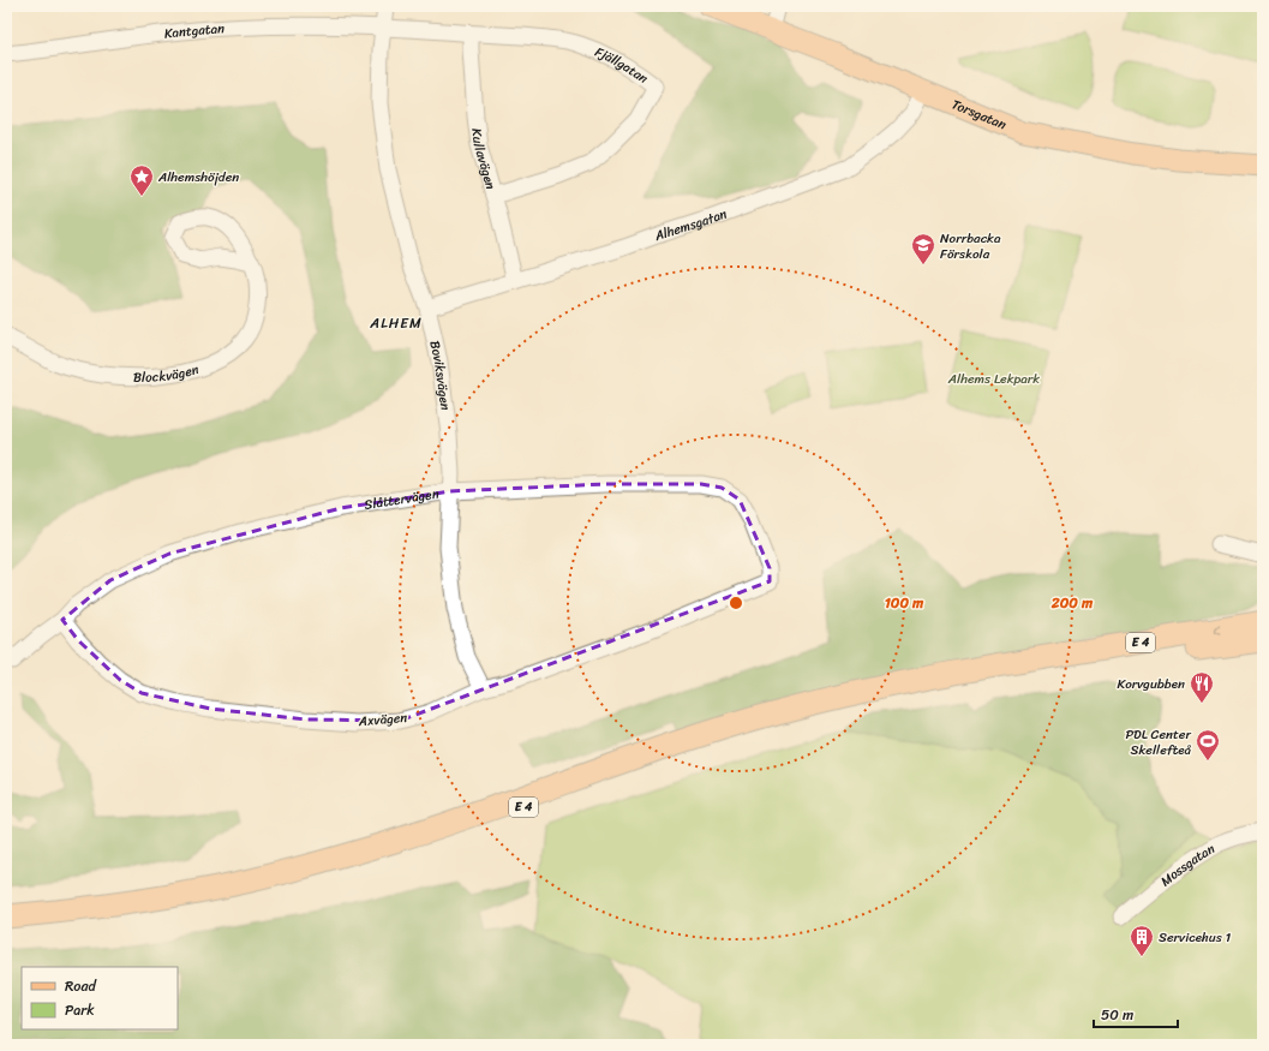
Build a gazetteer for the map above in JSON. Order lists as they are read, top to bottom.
{
  "streets": {
    "highway": ["E 4"],
    "main road": ["Torsgatan"],
    "street": [
      "Kantgatan",
      "Fjällgatan",
      "Kullavägen",
      "Alhemsgatan",
      "Blockvägen",
      "Boviksvägen",
      "Slåttervägen",
      "Axvägen",
      "Mossgatan"
    ]
  },
  "crossings": [
    ["Kantgatan", "Fjällgatan"],
    ["Kantgatan", "Boviksvägen"],
    ["Fjällgatan", "Kullavägen"],
    ["Fjällgatan", "Boviksvägen"],
    ["Torsgatan", "Alhemsgatan"],
    ["Kullavägen", "Alhemsgatan"],
    ["Alhemsgatan", "Boviksvägen"],
    ["Boviksvägen", "Slåttervägen"],
    ["Boviksvägen", "Axvägen"],
    ["Slåttervägen", "Axvägen"]
  ],
  "districts": ["ALHEM"],
  "parks": ["Alhems Lekpark"],
  "places": {
    "place": ["Alhemshöjden"],
    "school or university": ["Norrbacka Förskola"],
    "restaurant": ["Korvgubben"],
    "sports": ["PDL Center Skellefteå"],
    "building": ["Servicehus 1"]
  },
  "legend": ["Road", "Park"],
  "scale_bar": "50 m",
  "rings": ["100 m", "200 m"]
}
